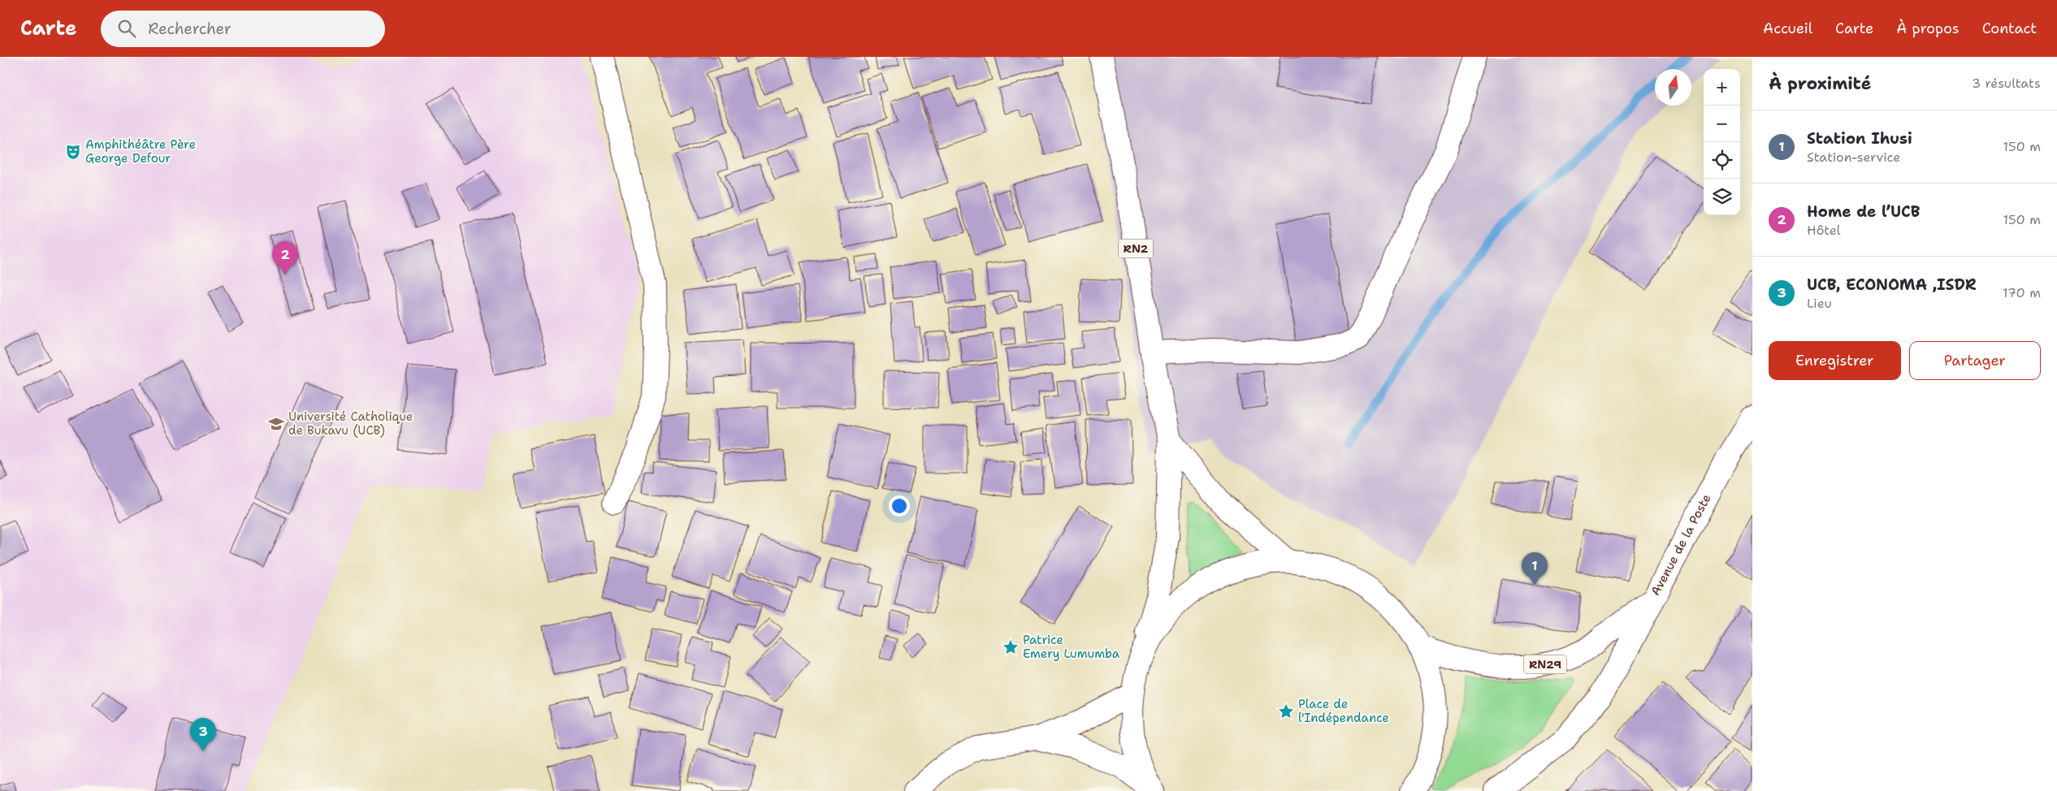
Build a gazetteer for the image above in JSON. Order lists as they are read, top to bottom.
{
  "streets": {
    "main road": ["RN2", "Avenue de la Poste", "RN29"]
  },
  "crossings": [
    ["Avenue de la Poste", "RN29"]
  ],
  "places": {
    "theatre": ["Amphithéâtre Père George Defour"],
    "school or university": ["Université Catholique de Bukavu (UCB)"],
    "place": ["Patrice Emery Lumumba", "Place de l'Indépendance"]
  },
  "north": "top",
  "page": {
    "header": "Carte",
    "search": "Rechercher",
    "nav": [
      "Accueil",
      "Carte",
      "À propos",
      "Contact"
    ],
    "heading": ["À proximité", "3 résultats"],
    "map_buttons": ["+", "−"],
    "list": [
      {
        "mark": "1",
        "name": "Station Ihusi",
        "note": "Station-service",
        "value": "150 m"
      },
      {
        "mark": "2",
        "name": "Home de l’UCB",
        "note": "Hôtel",
        "value": "150 m"
      },
      {
        "mark": "3",
        "name": "UCB, ECONOMA ,ISDR",
        "note": "Lieu",
        "value": "170 m"
      }
    ],
    "pins": ["2", "1", "3"],
    "buttons": ["Enregistrer", "Partager"]
  }
}
